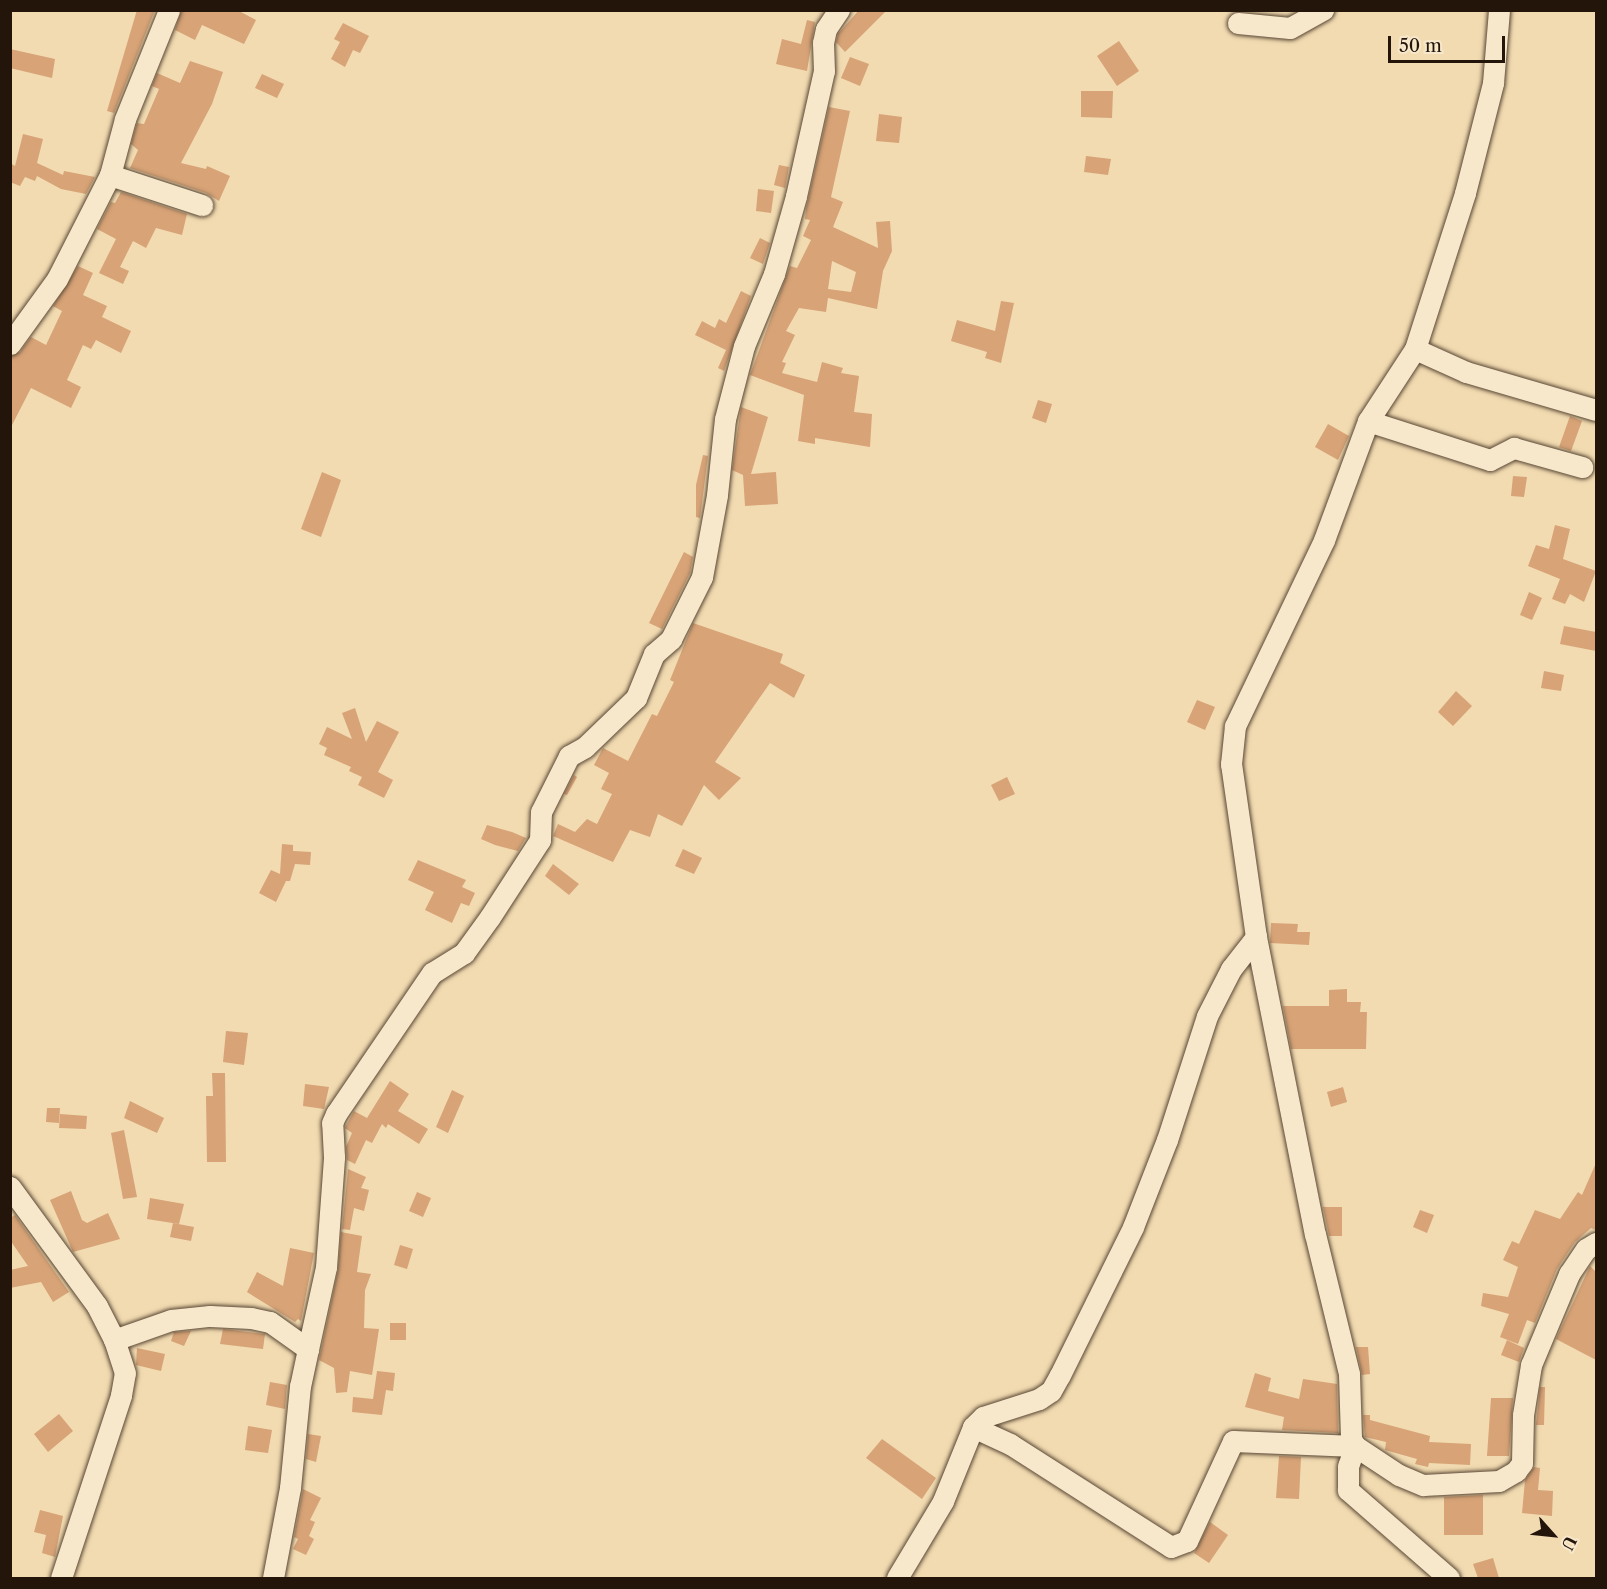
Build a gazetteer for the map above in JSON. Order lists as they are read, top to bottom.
{
  "scale_bar": "50 m",
  "north": "bottom right"
}
